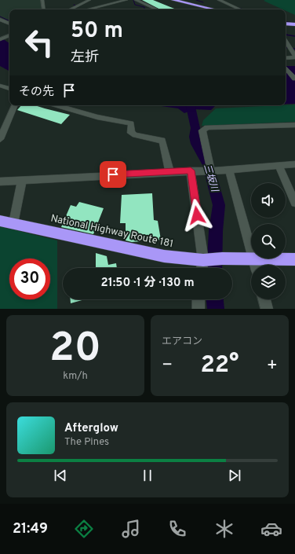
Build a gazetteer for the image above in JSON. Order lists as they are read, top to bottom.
{
  "streets": {
    "highway": ["National Highway Route 181"]
  },
  "water": ["三坂川"],
  "page": {
    "turn": ["50 m", "左折"],
    "then": "その先",
    "limit": "30",
    "trip": "21:50 · 1 分 · 130 m",
    "tile": [
      ["20", "km/h"],
      "エアコン"
    ],
    "heat": ["−", "22°", "+"],
    "song": ["Afterglow", "The Pines"],
    "tabs": "21:49"
  }
}
